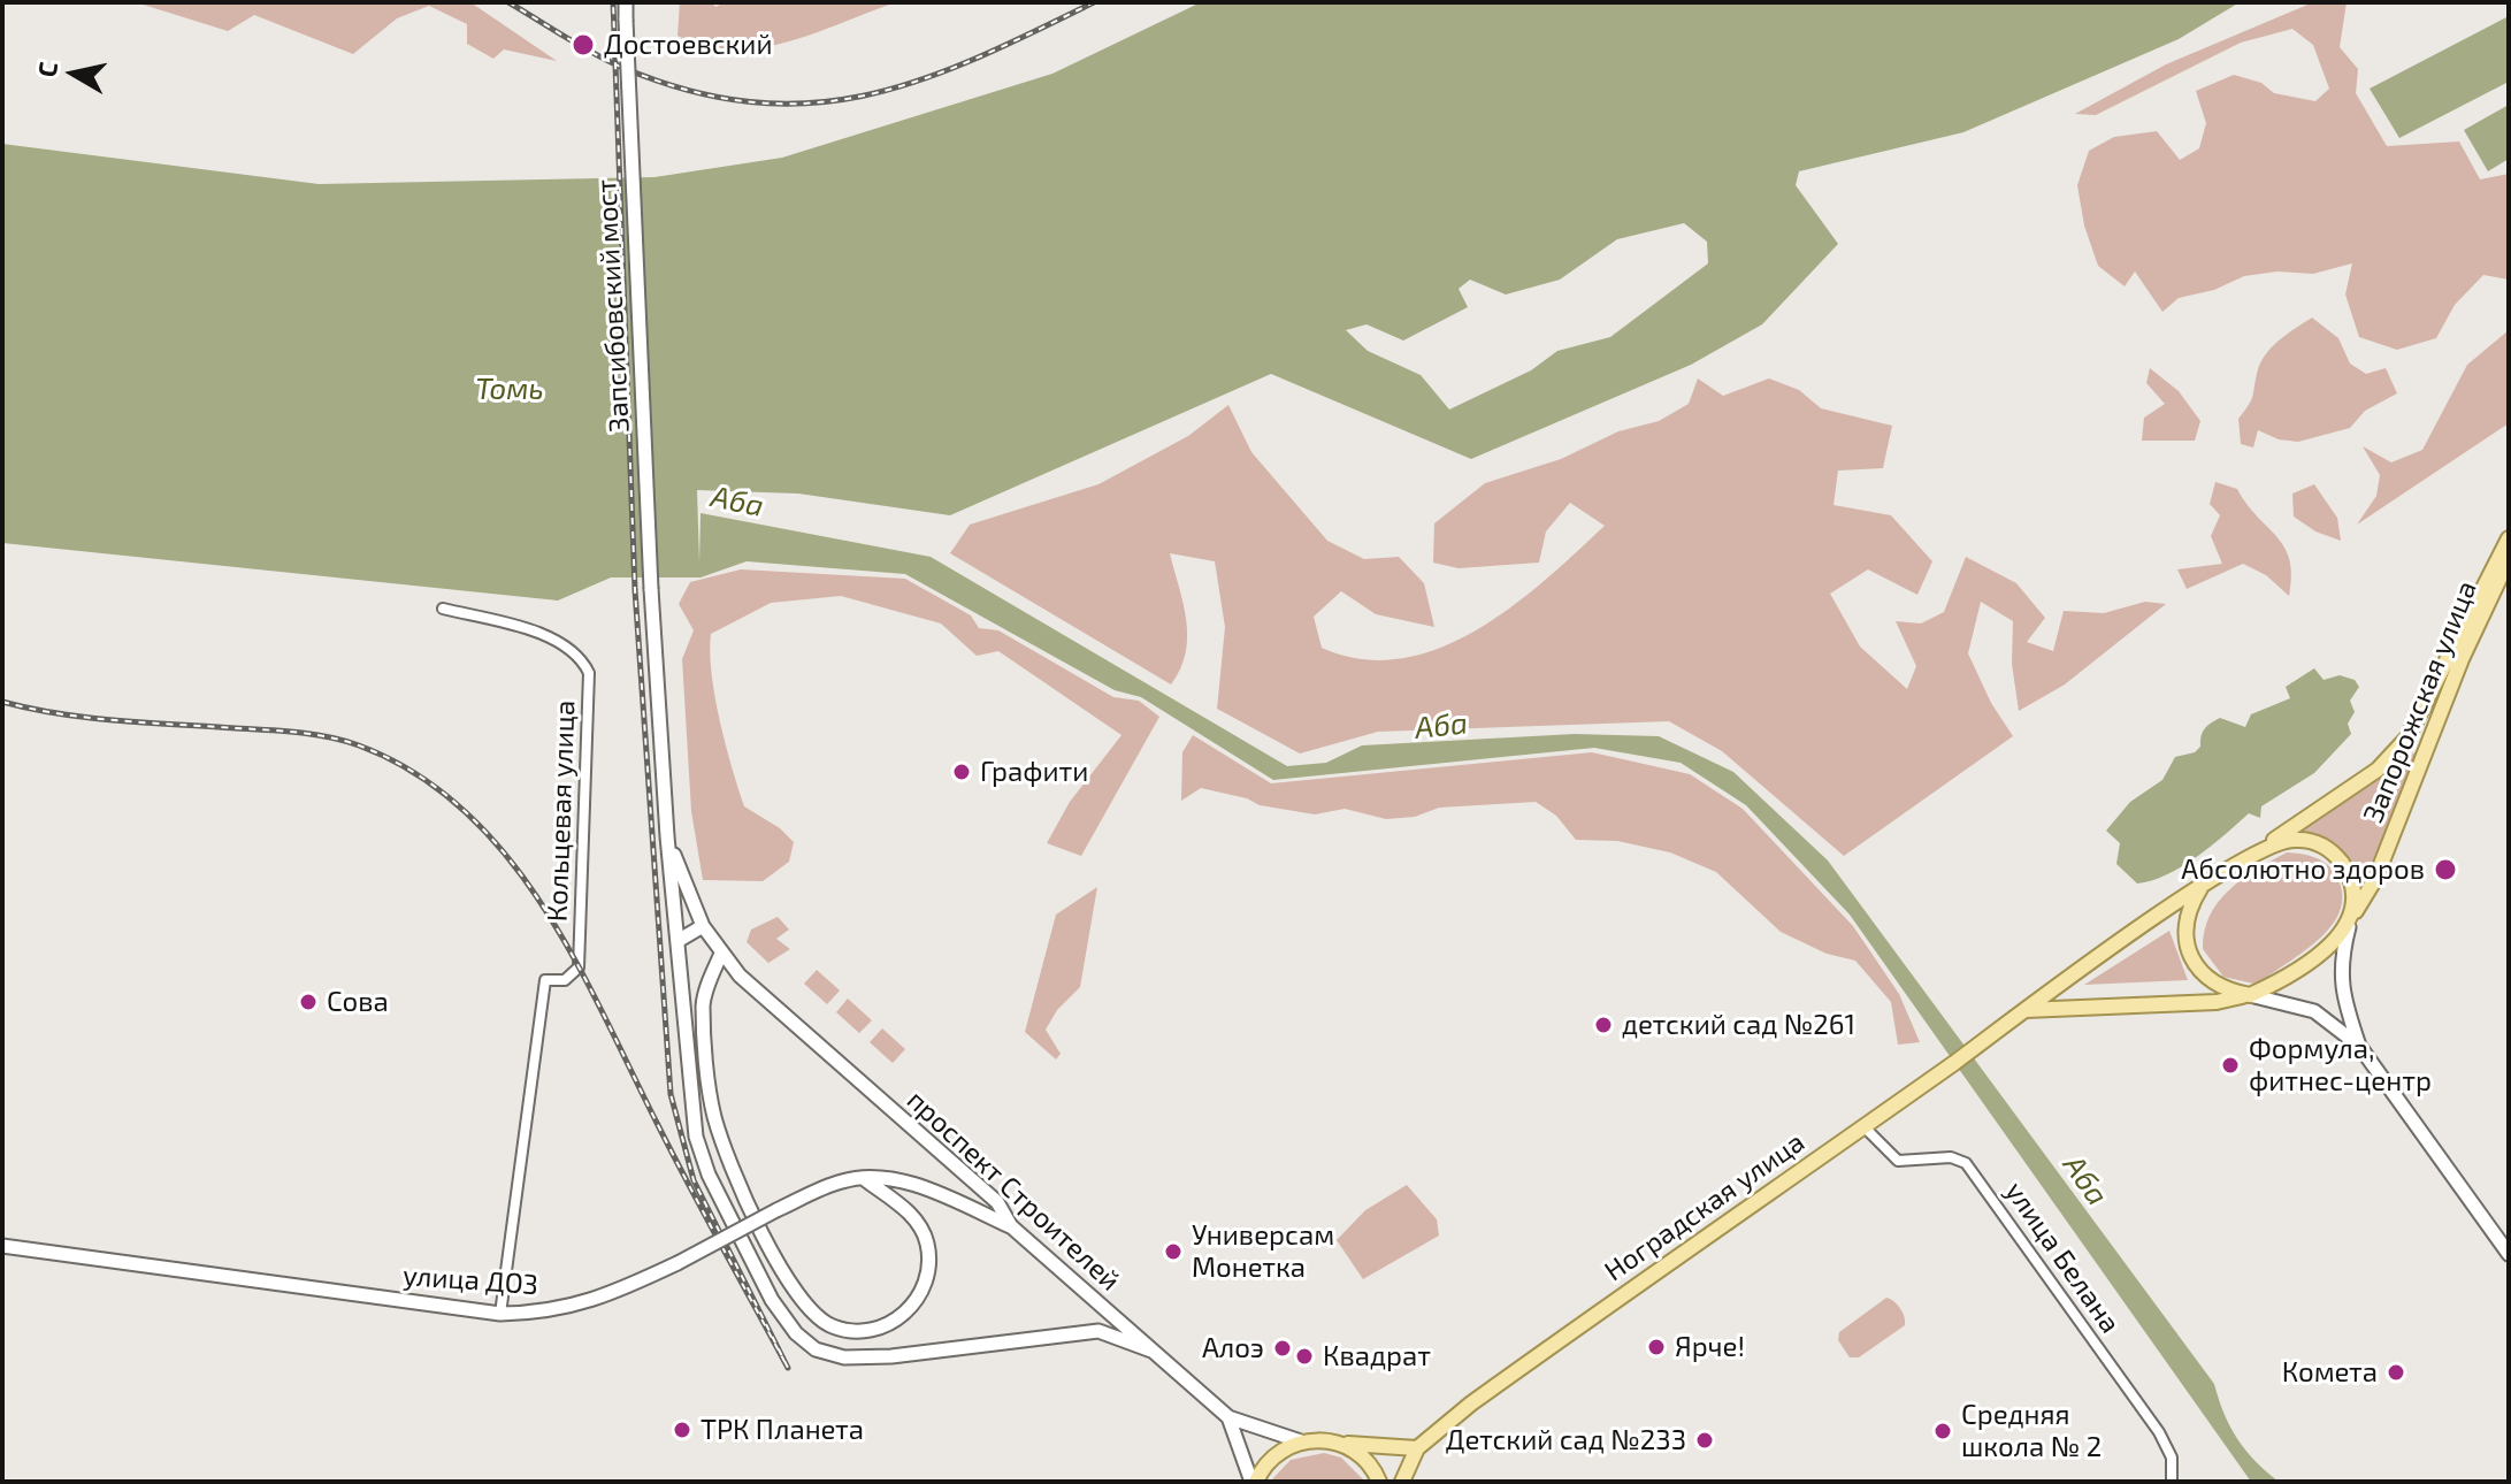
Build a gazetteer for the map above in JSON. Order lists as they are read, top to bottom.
{
  "streets": {
    "main road": [
      "Запсибовский мост",
      "Запорожская улица",
      "проспект Строителей",
      "Ноградская улица",
      "улица ДОЗ"
    ],
    "street": ["Кольцевая улица", "улица Белана"]
  },
  "crossings": [
    ["Запсибовский мост", "проспект Строителей"],
    ["Запорожская улица", "Ноградская улица"],
    ["Кольцевая улица", "улица ДОЗ"],
    ["проспект Строителей", "улица ДОЗ"],
    ["Ноградская улица", "улица Белана"]
  ],
  "water": ["Томь", "Аба"],
  "places": [
    "Достоевский",
    "Графити",
    "Абсолютно здоров",
    "Сова",
    "детский сад №261",
    "Формула, фитнес-центр",
    "Универсам Монетка",
    "Ярче!",
    "Алоэ",
    "Квадрат",
    "Комета",
    "ТРК Планета",
    "Средняя школа № 2",
    "Детский сад №233"
  ],
  "north": "left"
}
